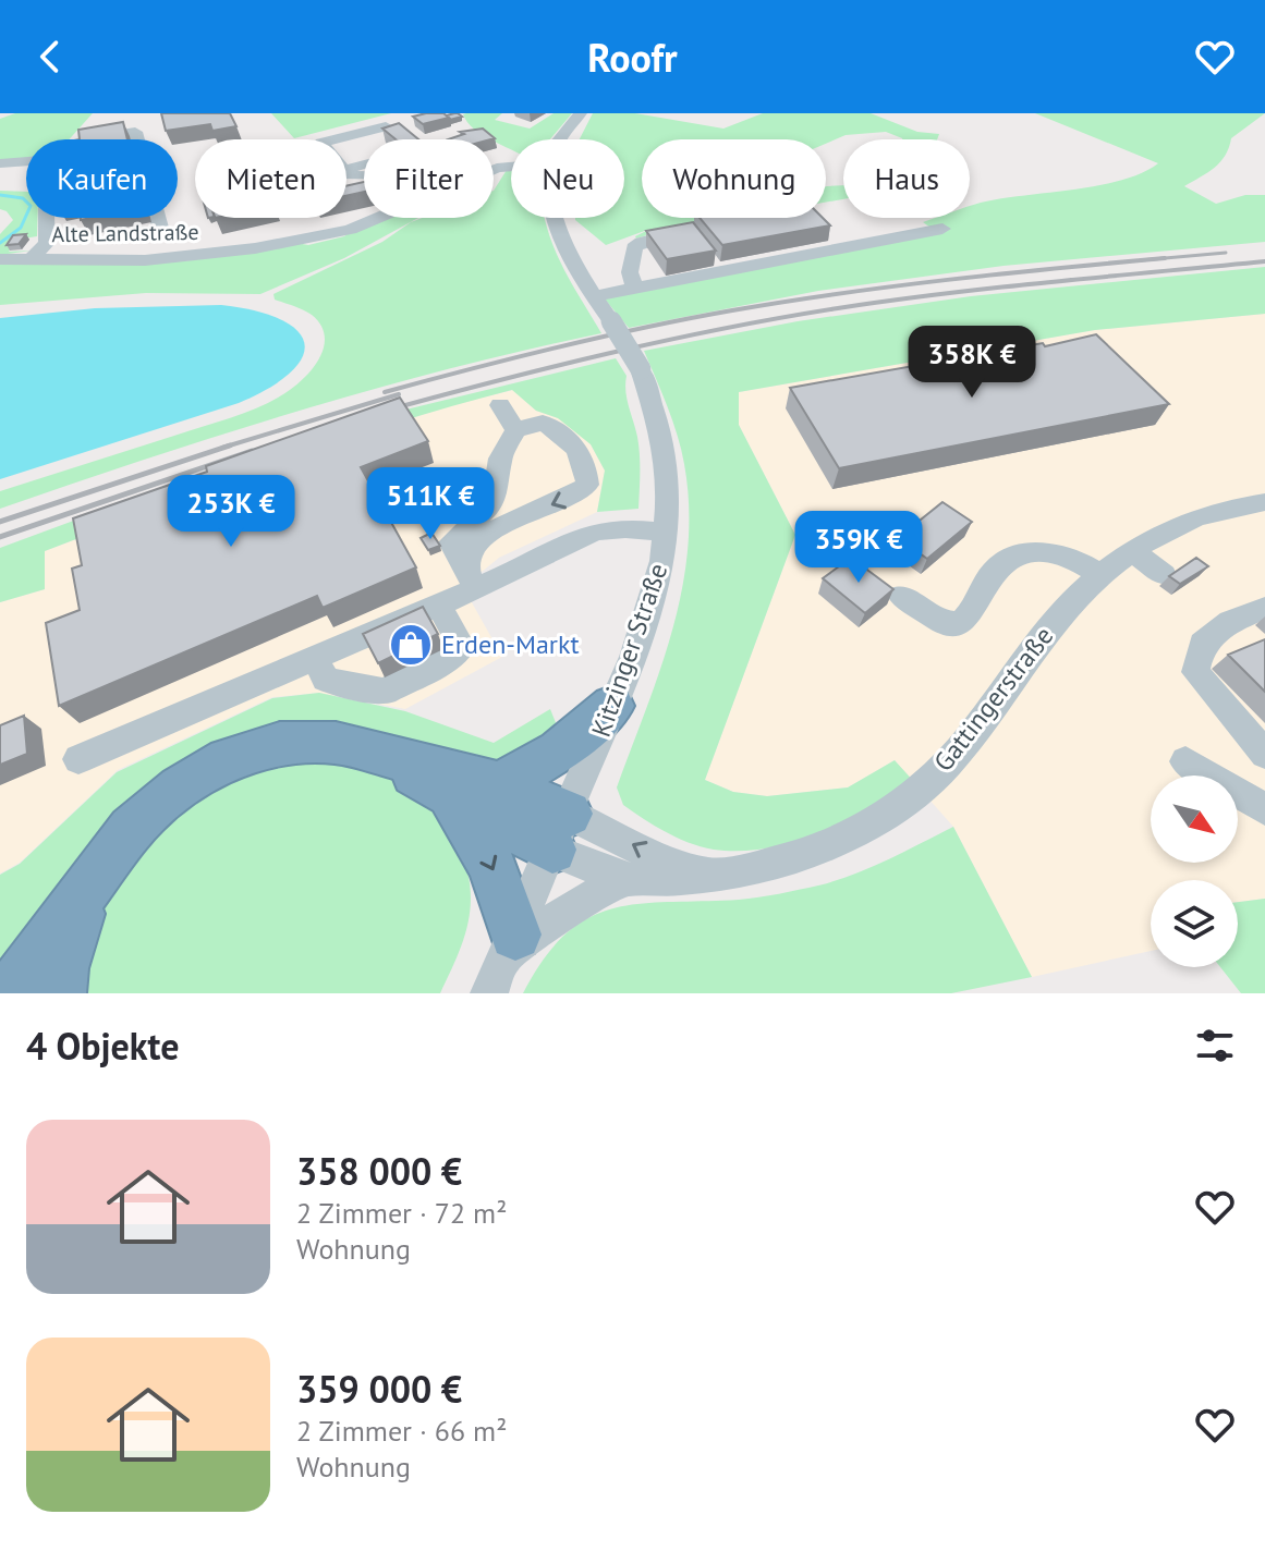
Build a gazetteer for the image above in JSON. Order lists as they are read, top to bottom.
{
  "streets": {
    "street": ["Alte Landstraße", "Kitzinger Straße", "Gattingerstraße"]
  },
  "crossings": [
    ["Kitzinger Straße", "Gattingerstraße"]
  ],
  "places": {
    "shop": ["Erden-Markt"]
  },
  "north": "bottom right",
  "page": {
    "header": "Roofr",
    "chip": [
      "Kaufen",
      "Mieten",
      "Filter",
      "Neu",
      "Wohnung",
      "Haus"
    ],
    "price": [
      "358K €",
      "511K €",
      "253K €",
      "359K €"
    ],
    "heading": "4 Objekte",
    "list": [
      {
        "name": "358 000 €",
        "note": "2 Zimmer · 72 m² · Wohnung"
      },
      {
        "name": "359 000 €",
        "note": "2 Zimmer · 66 m² · Wohnung"
      }
    ]
  }
}
